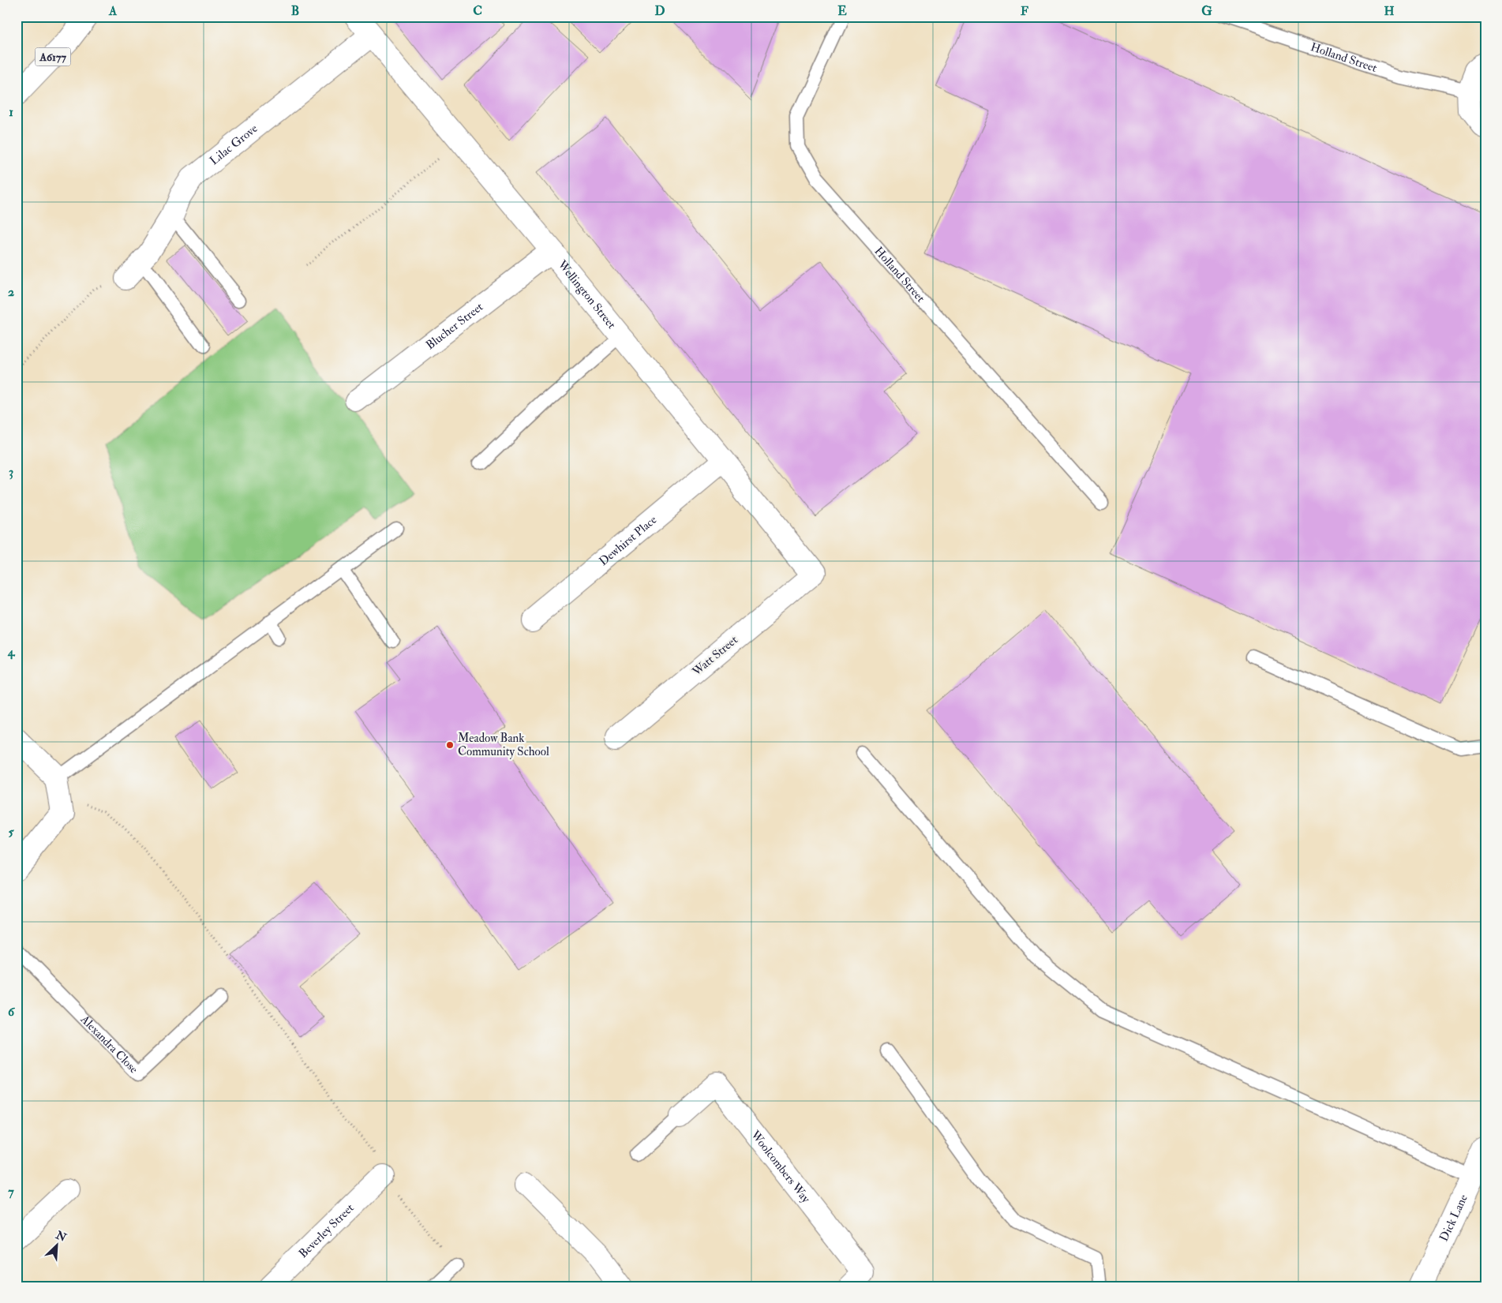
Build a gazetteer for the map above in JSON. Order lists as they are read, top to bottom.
{
  "streets": {
    "main road": [
      "A6177",
      "Lilac Grove",
      "Wellington Street",
      "Blucher Street",
      "Dewhirst Place",
      "Watt Street",
      "Woolcombers Way",
      "Dick Lane",
      "Beverley Street"
    ],
    "lane": ["Holland Street", "Alexandra Close"]
  },
  "crossings": [
    ["Lilac Grove", "Wellington Street"],
    ["Wellington Street", "Blucher Street"],
    ["Wellington Street", "Dewhirst Place"],
    ["Wellington Street", "Watt Street"]
  ],
  "places": ["Meadow Bank Community School"],
  "north": "top right",
  "grid": {
    "columns": [
      "A",
      "B",
      "C",
      "D",
      "E",
      "F",
      "G",
      "H"
    ],
    "rows": [
      "1",
      "2",
      "3",
      "4",
      "5",
      "6",
      "7"
    ]
  }
}
